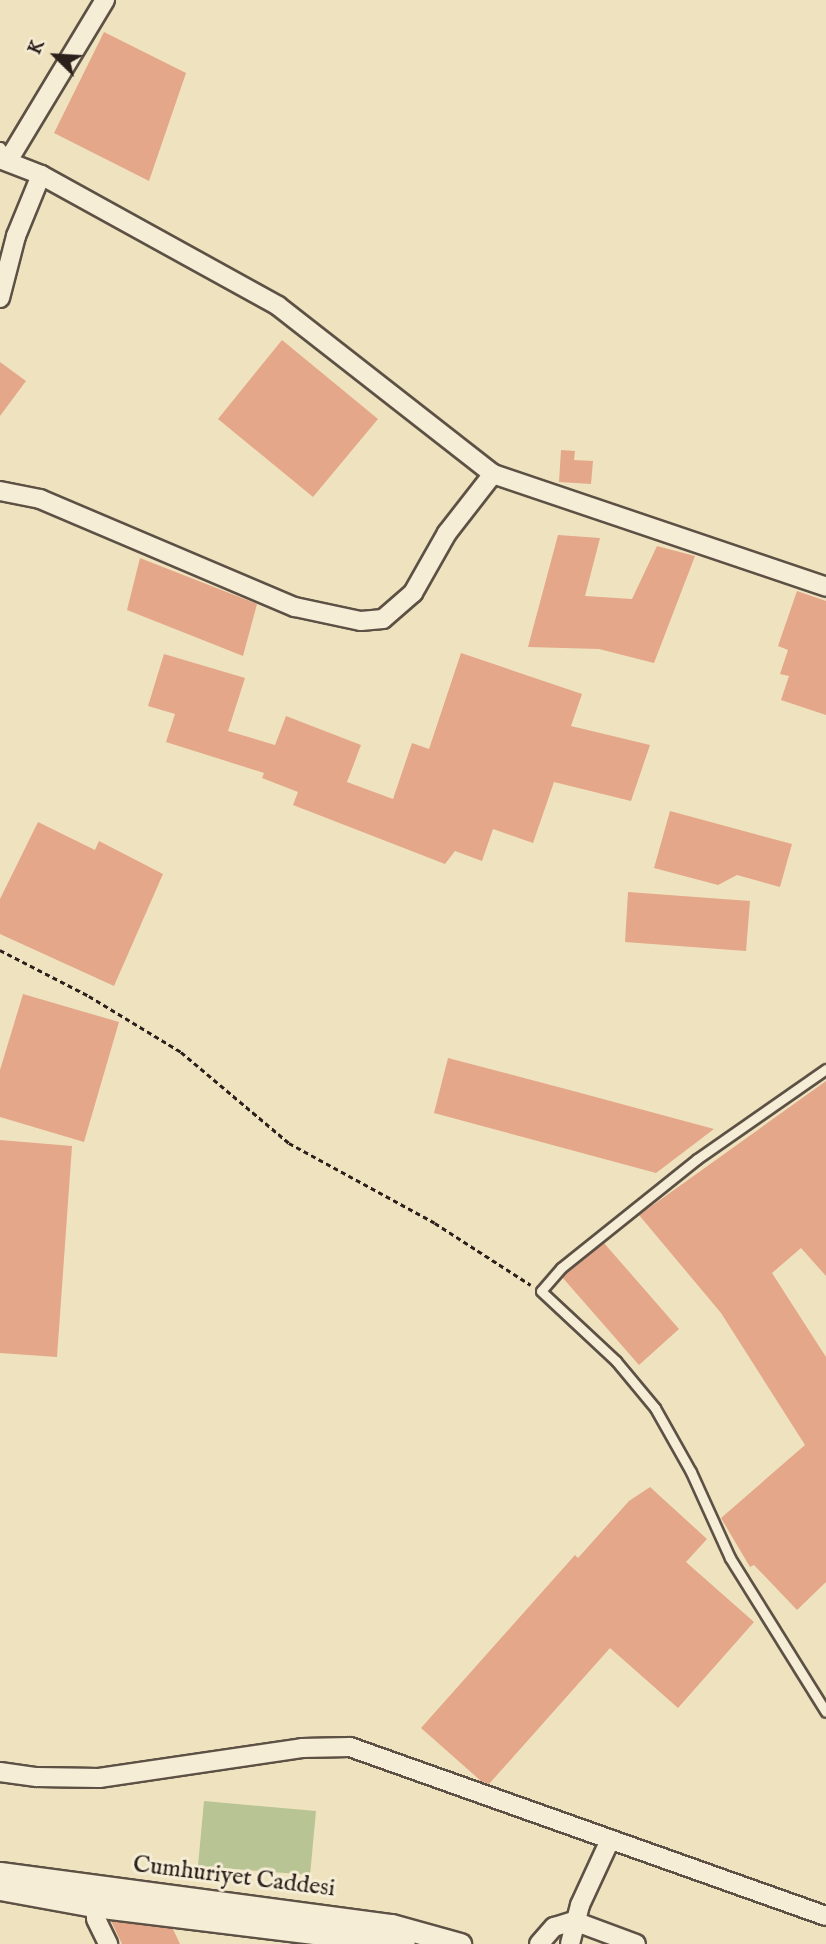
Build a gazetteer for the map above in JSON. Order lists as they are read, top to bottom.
{
  "streets": {
    "street": ["Cumhuriyet Caddesi"]
  },
  "north": "top left"
}
